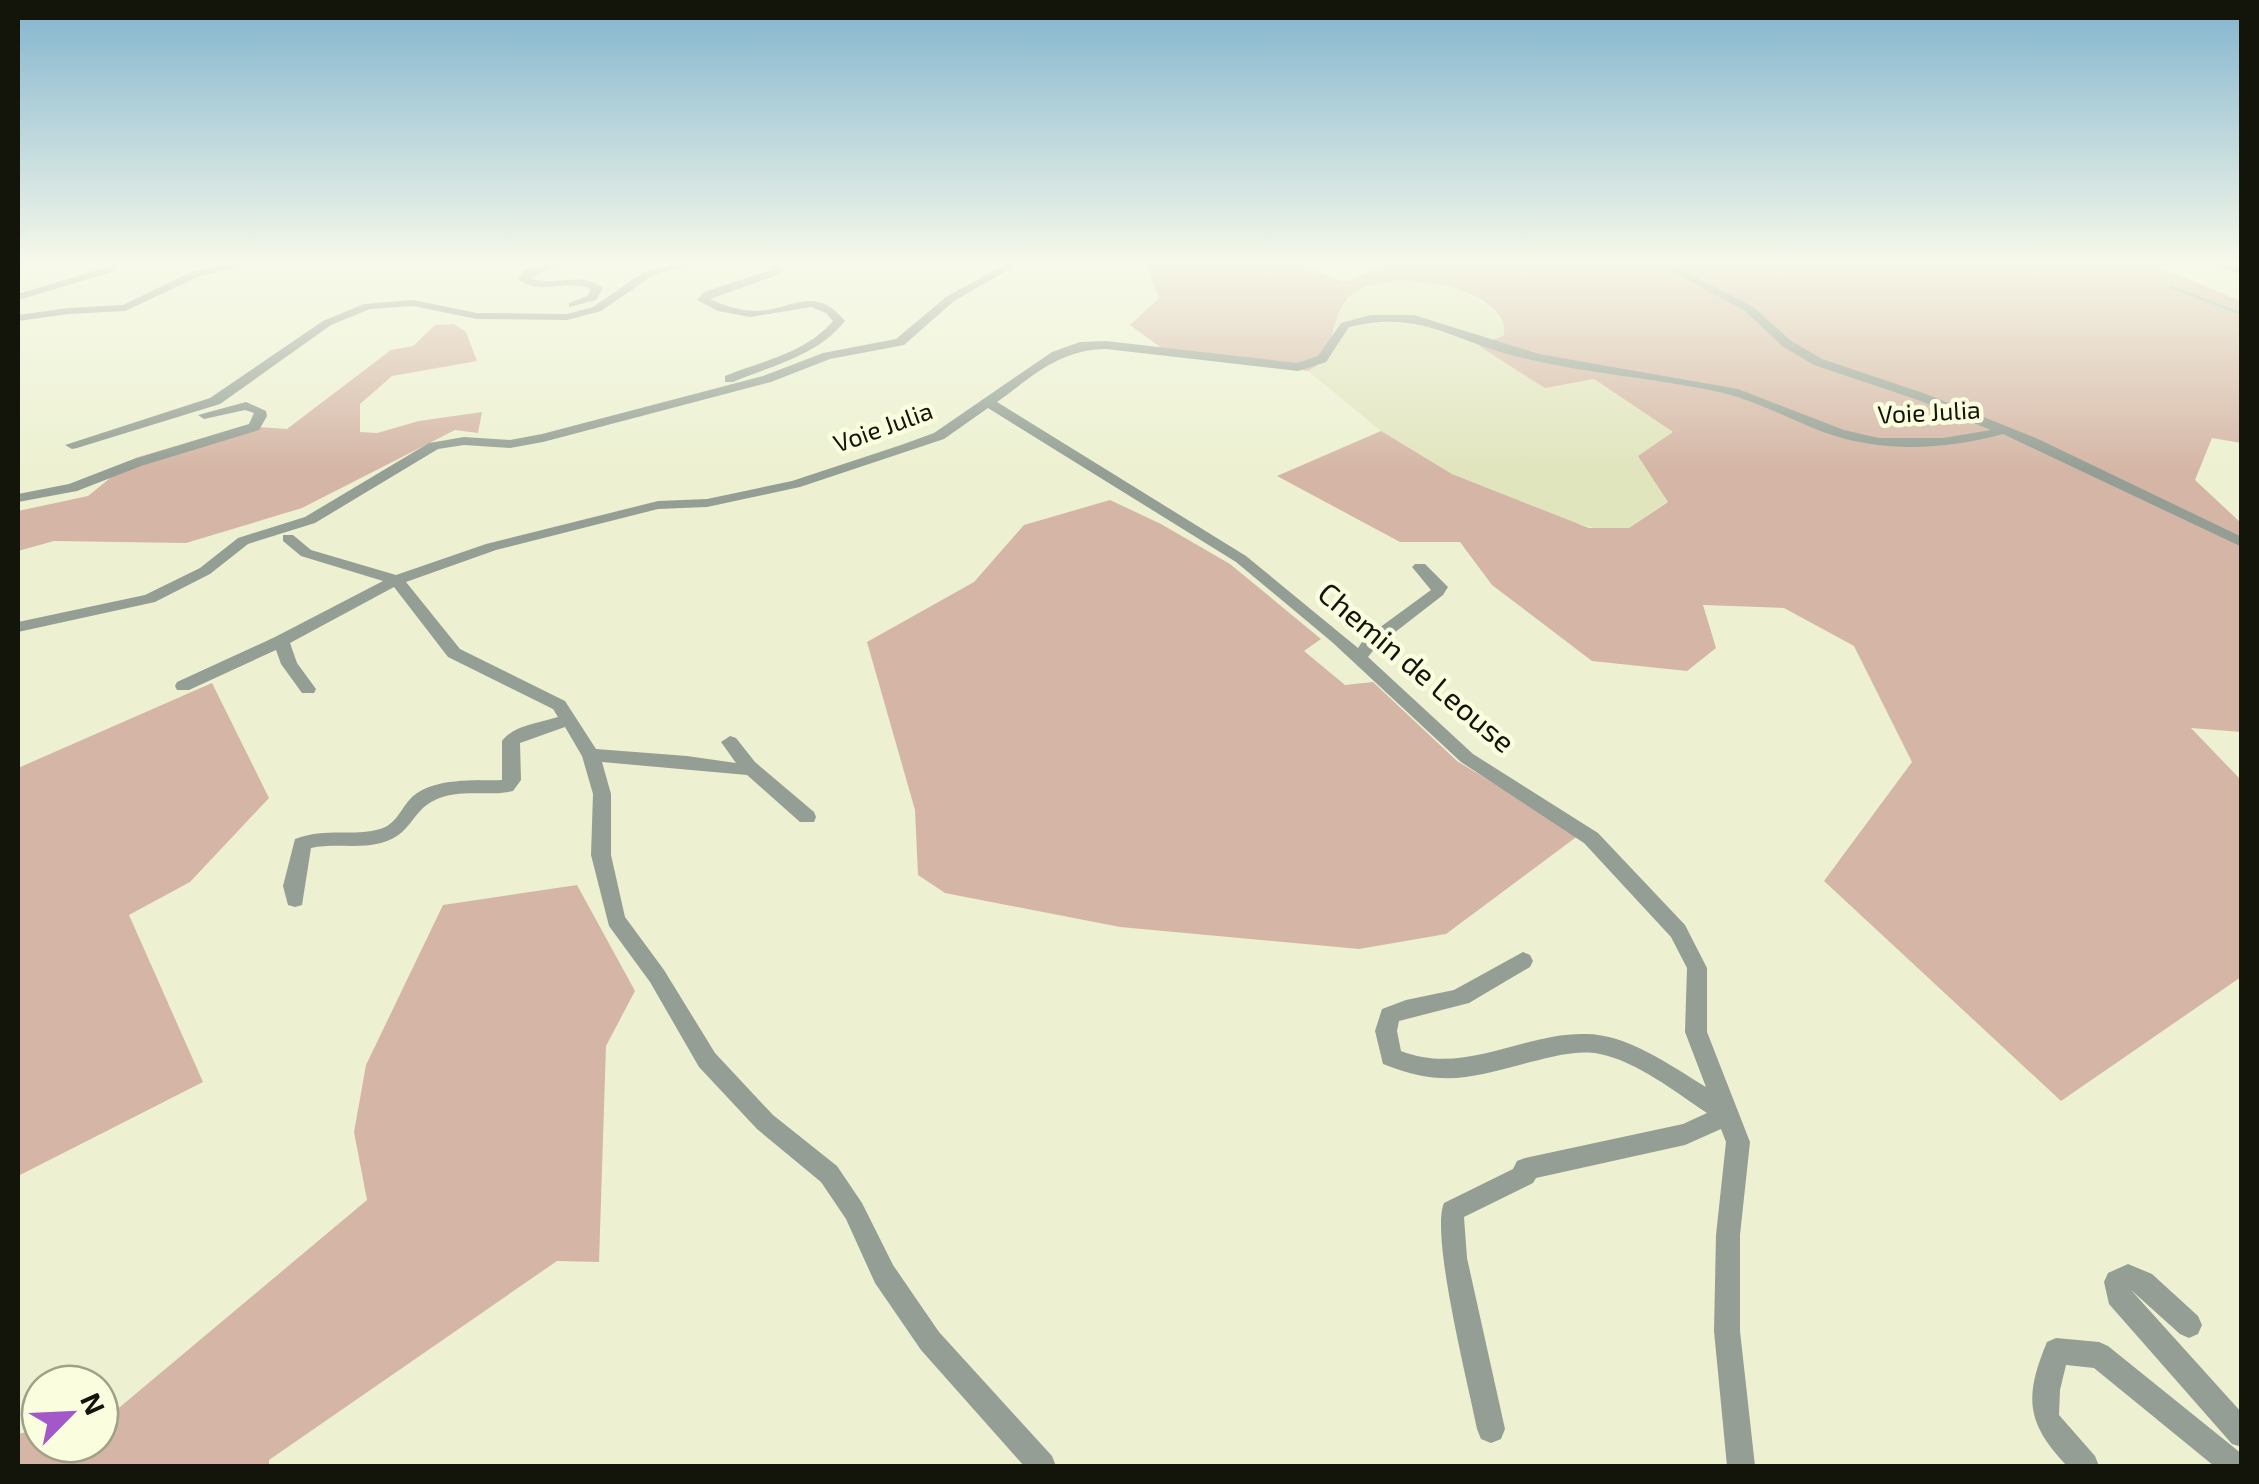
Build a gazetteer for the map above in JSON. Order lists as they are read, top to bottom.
{
  "streets": {
    "street": ["Voie Julia", "Chemin de Leouse"]
  },
  "crossings": [
    ["Voie Julia", "Chemin de Leouse"]
  ],
  "north": "top right"
}
